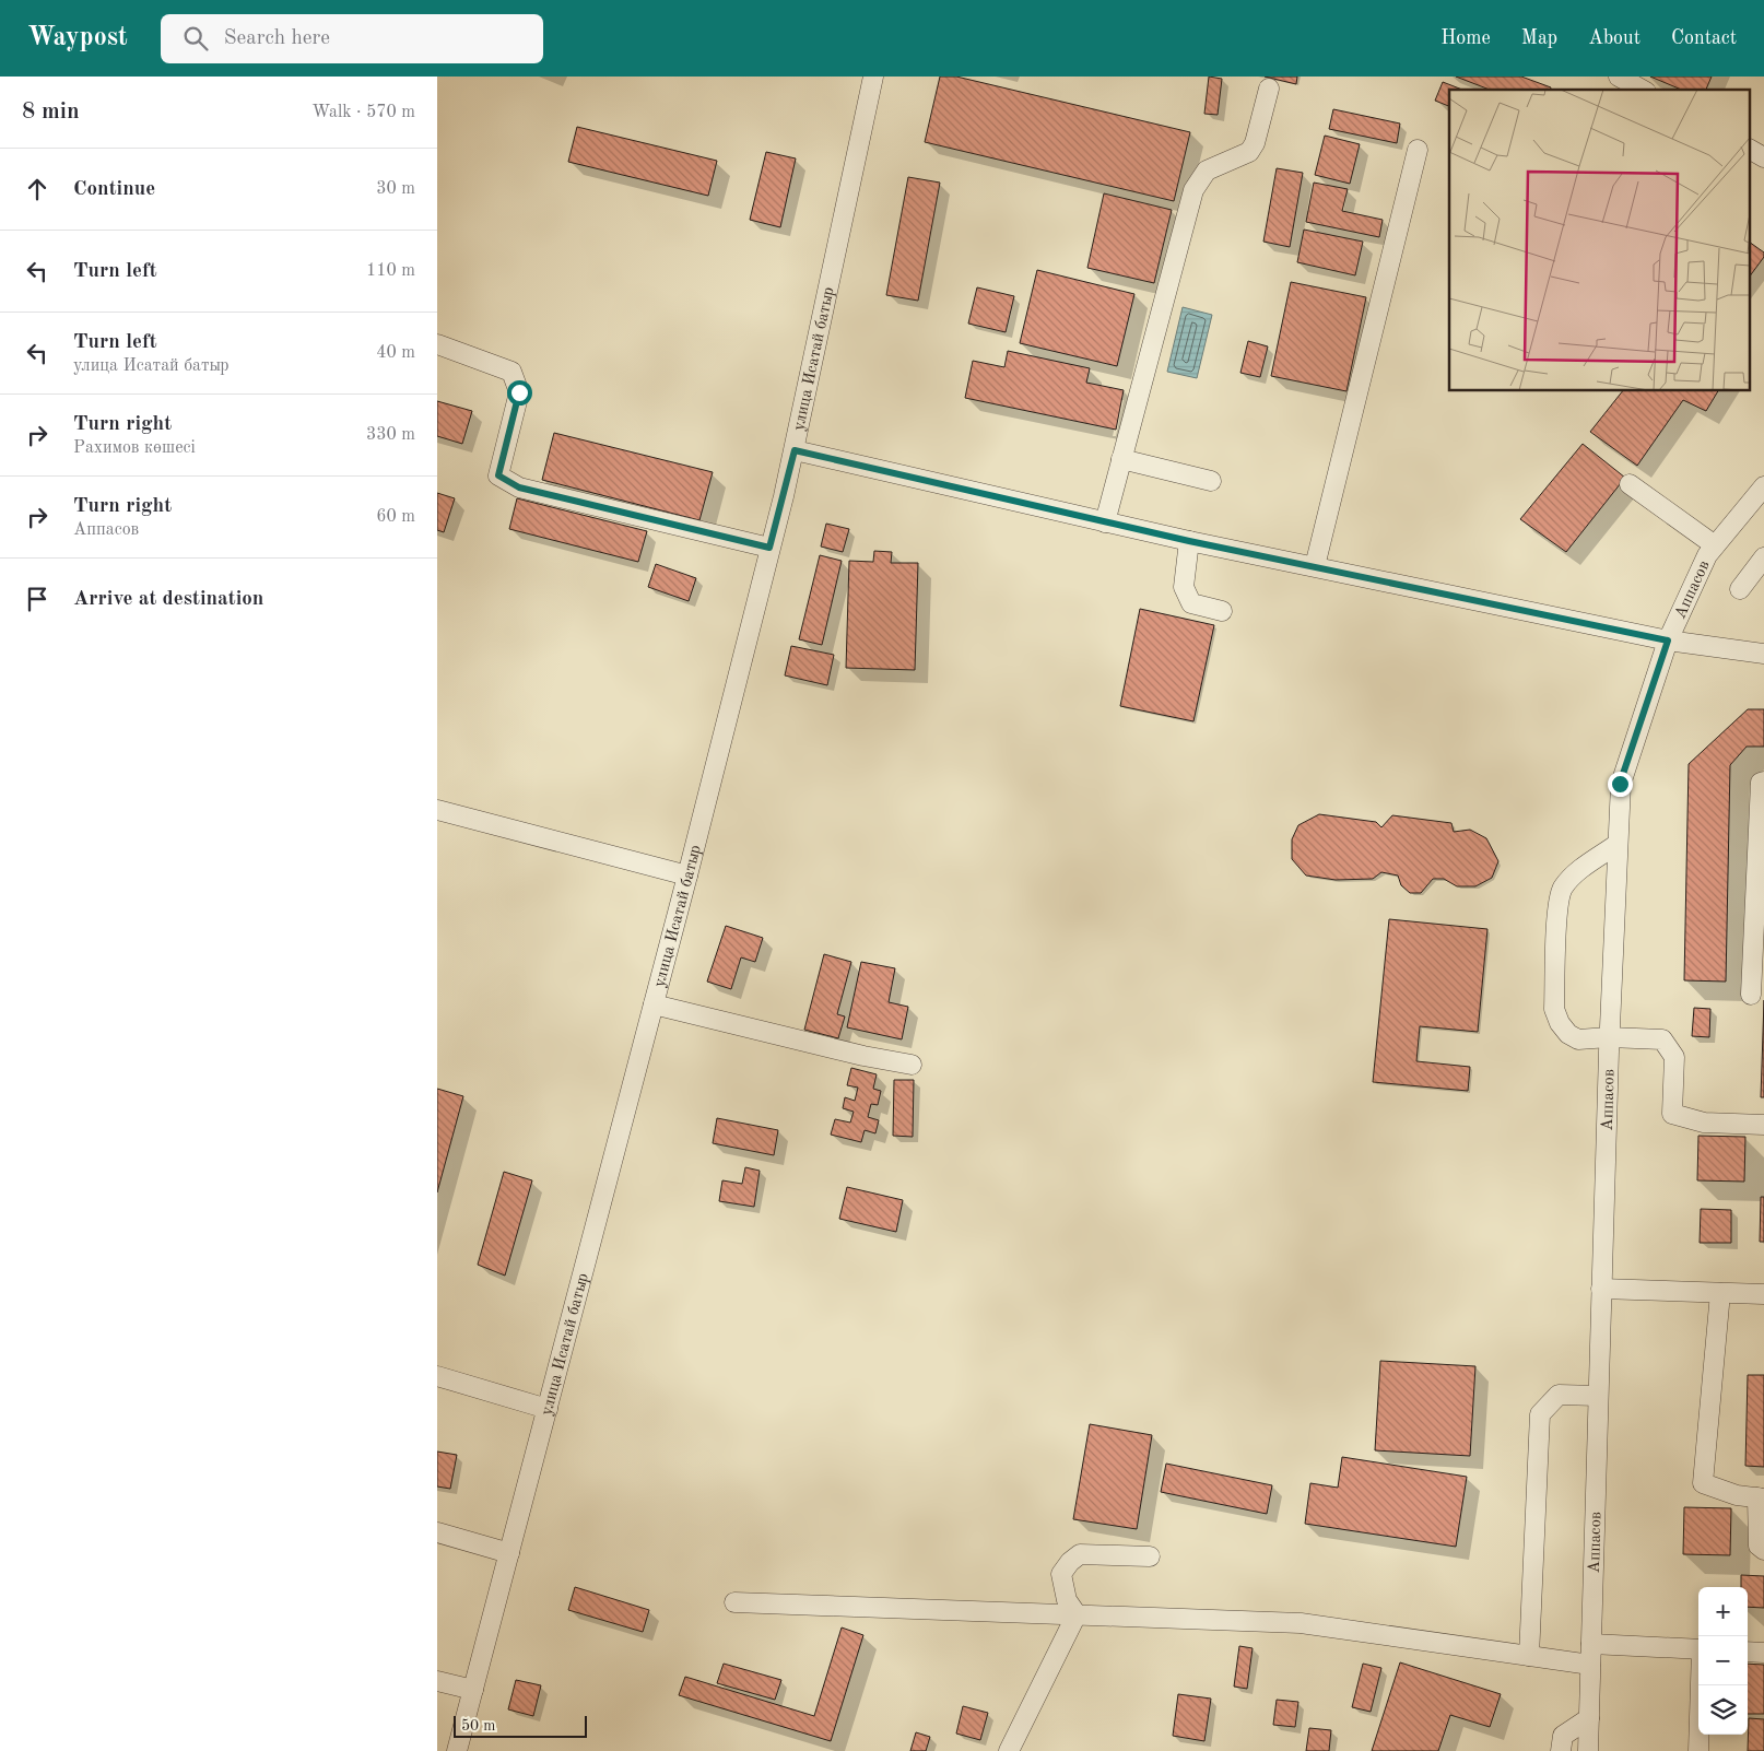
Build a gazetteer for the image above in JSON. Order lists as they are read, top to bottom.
{
  "streets": {
    "street": ["улица Исатай батыр", "Аппасов"]
  },
  "scale_bar": "50 m",
  "page": {
    "header": "Waypost",
    "search": "Search here",
    "nav": [
      "Home",
      "Map",
      "About",
      "Contact"
    ],
    "heading": ["8 min", "Walk · 570 m"],
    "list": [
      ["Continue", "30 m"],
      ["Turn left", "110 m"],
      ["Turn left", "улица Исатай батыр", "40 m"],
      ["Turn right", "Рахимов көшесі", "330 m"],
      ["Turn right", "Аппасов", "60 m"],
      "Arrive at destination"
    ],
    "map_buttons": ["+", "−"],
    "scale": "50 m"
  }
}
